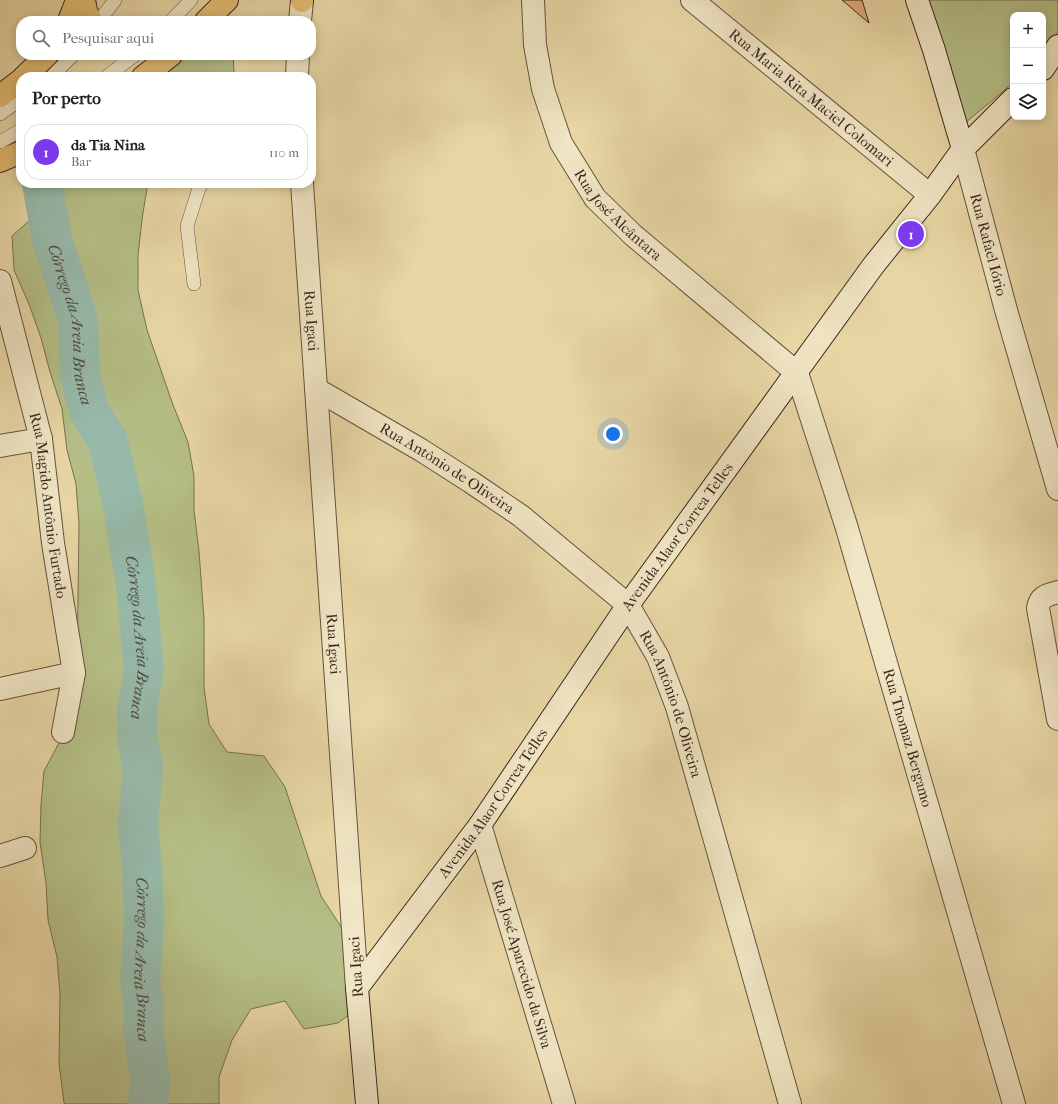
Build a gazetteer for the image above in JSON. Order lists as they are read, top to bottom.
{
  "streets": {
    "street": [
      "Rua Maria Rita Maciel Colomari",
      "Rua José Alcântara",
      "Rua Rafael Iório",
      "Rua Igaci",
      "Rua Antônio de Oliveira",
      "Rua Magido Antônio Furtado",
      "Avenida Alaor Correa Telles",
      "Rua Thomaz Bergamo",
      "Rua José Aparecido da Silva"
    ]
  },
  "crossings": [
    ["Rua Maria Rita Maciel Colomari", "Avenida Alaor Correa Telles"],
    ["Rua José Alcântara", "Avenida Alaor Correa Telles"],
    ["Rua José Alcântara", "Rua Thomaz Bergamo"],
    ["Rua Rafael Iório", "Avenida Alaor Correa Telles"],
    ["Rua Igaci", "Rua Antônio de Oliveira"],
    ["Rua Igaci", "Avenida Alaor Correa Telles"],
    ["Rua Antônio de Oliveira", "Avenida Alaor Correa Telles"],
    ["Avenida Alaor Correa Telles", "Rua Thomaz Bergamo"],
    ["Avenida Alaor Correa Telles", "Rua José Aparecido da Silva"]
  ],
  "water": ["Córrego da Areia Branca"],
  "page": {
    "map_buttons": ["+", "−"],
    "search": "Pesquisar aqui",
    "heading": "Por perto",
    "list": [
      {
        "mark": "1",
        "name": "da Tia Nina",
        "note": "Bar",
        "value": "110 m"
      }
    ],
    "pins": "1"
  }
}
